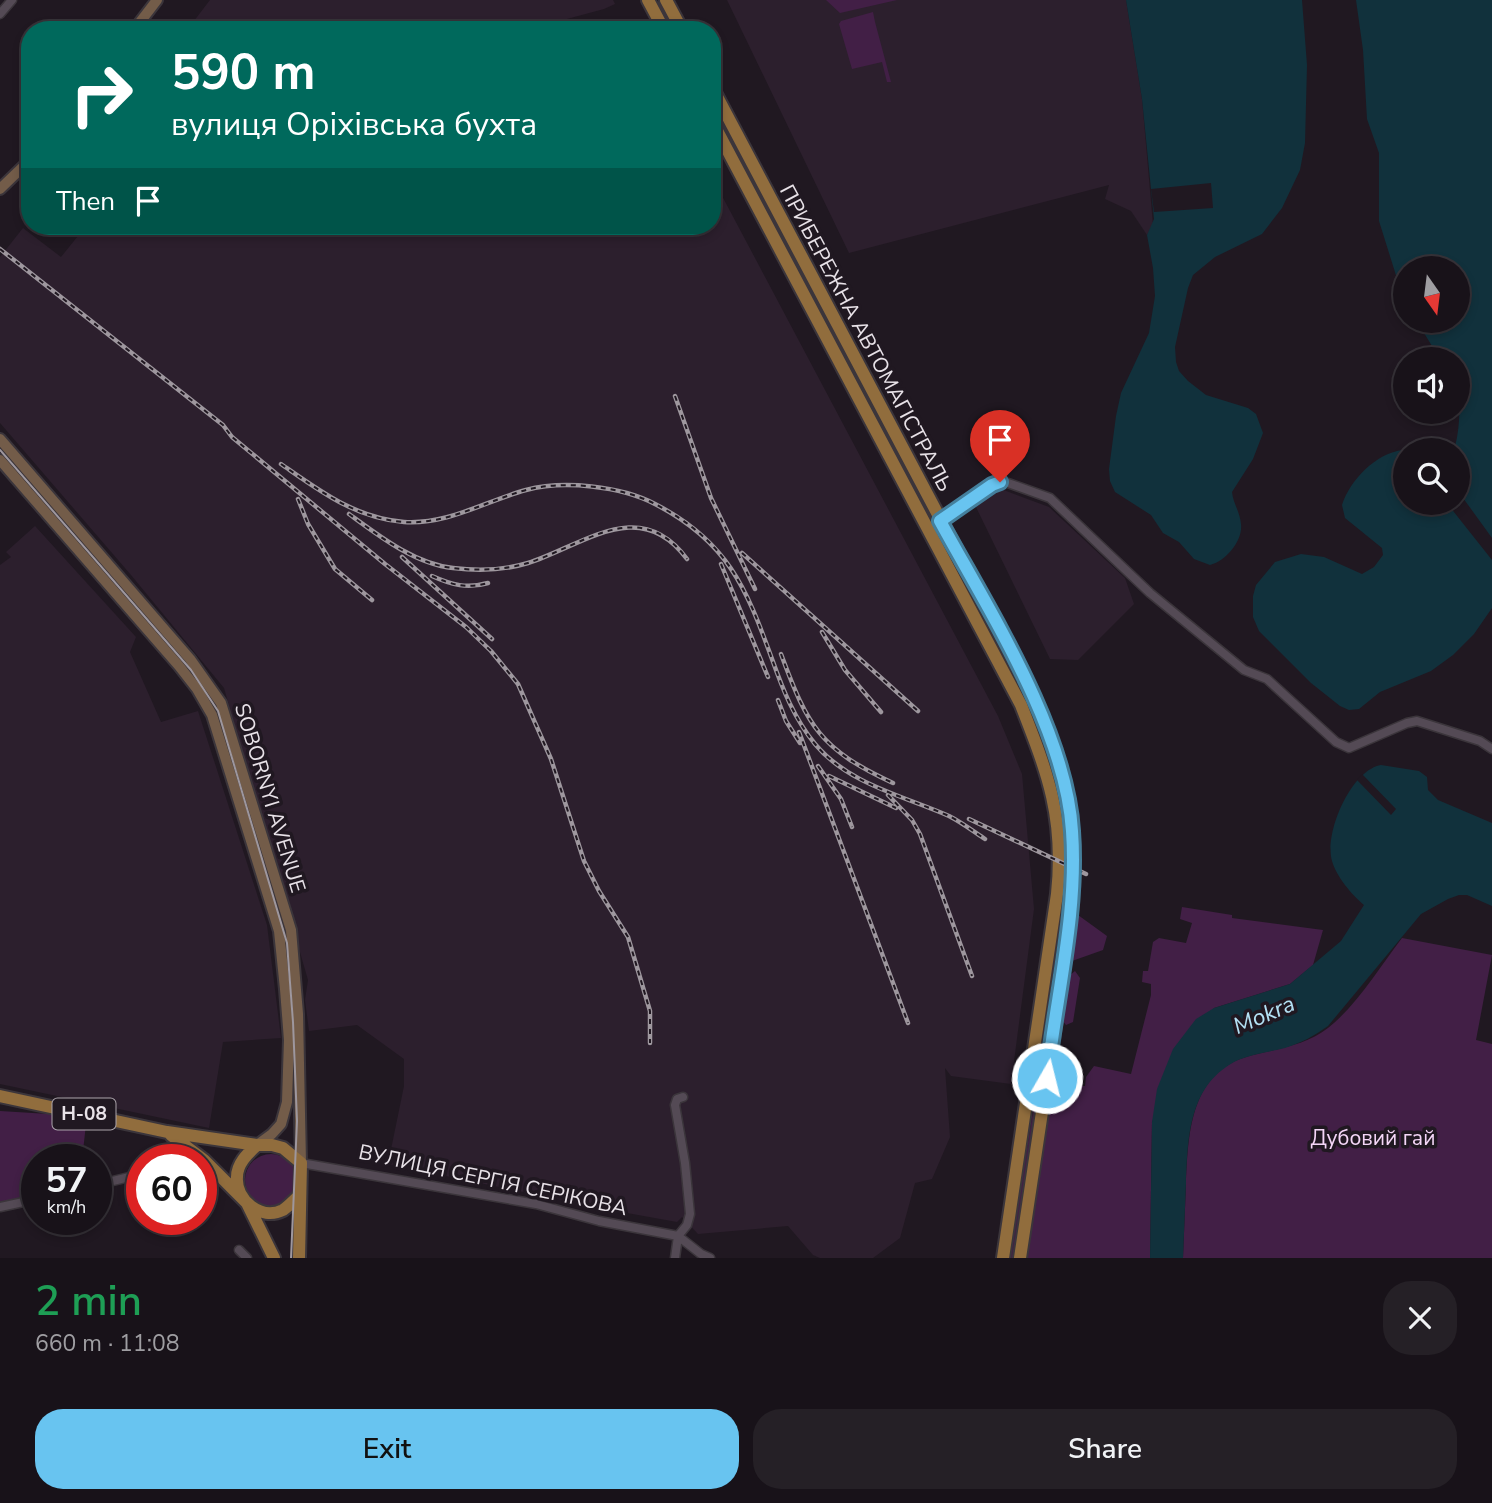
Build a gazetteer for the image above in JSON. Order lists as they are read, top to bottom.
{
  "streets": {
    "main road": ["ПРИБЕРЕЖНА АВТОМАГІСТРАЛЬ", "SOBORNYI AVENUE", "Н-08"],
    "street": ["ВУЛИЦЯ СЕРГІЯ СЕРІКОВА"]
  },
  "crossings": [
    ["SOBORNYI AVENUE", "Н-08"],
    ["SOBORNYI AVENUE", "ВУЛИЦЯ СЕРГІЯ СЕРІКОВА"],
    ["Н-08", "ВУЛИЦЯ СЕРГІЯ СЕРІКОВА"]
  ],
  "water": ["Mokra"],
  "parks": ["Дубовий гай"],
  "north": "bottom",
  "page": {
    "turn": ["590 m", "вулиця Оріхівська бухта"],
    "then": "Then",
    "speed": "57 km/h",
    "limit": "60",
    "heading": ["2 min", "660 m · 11:08"],
    "buttons": ["Exit", "Share"]
  }
}
